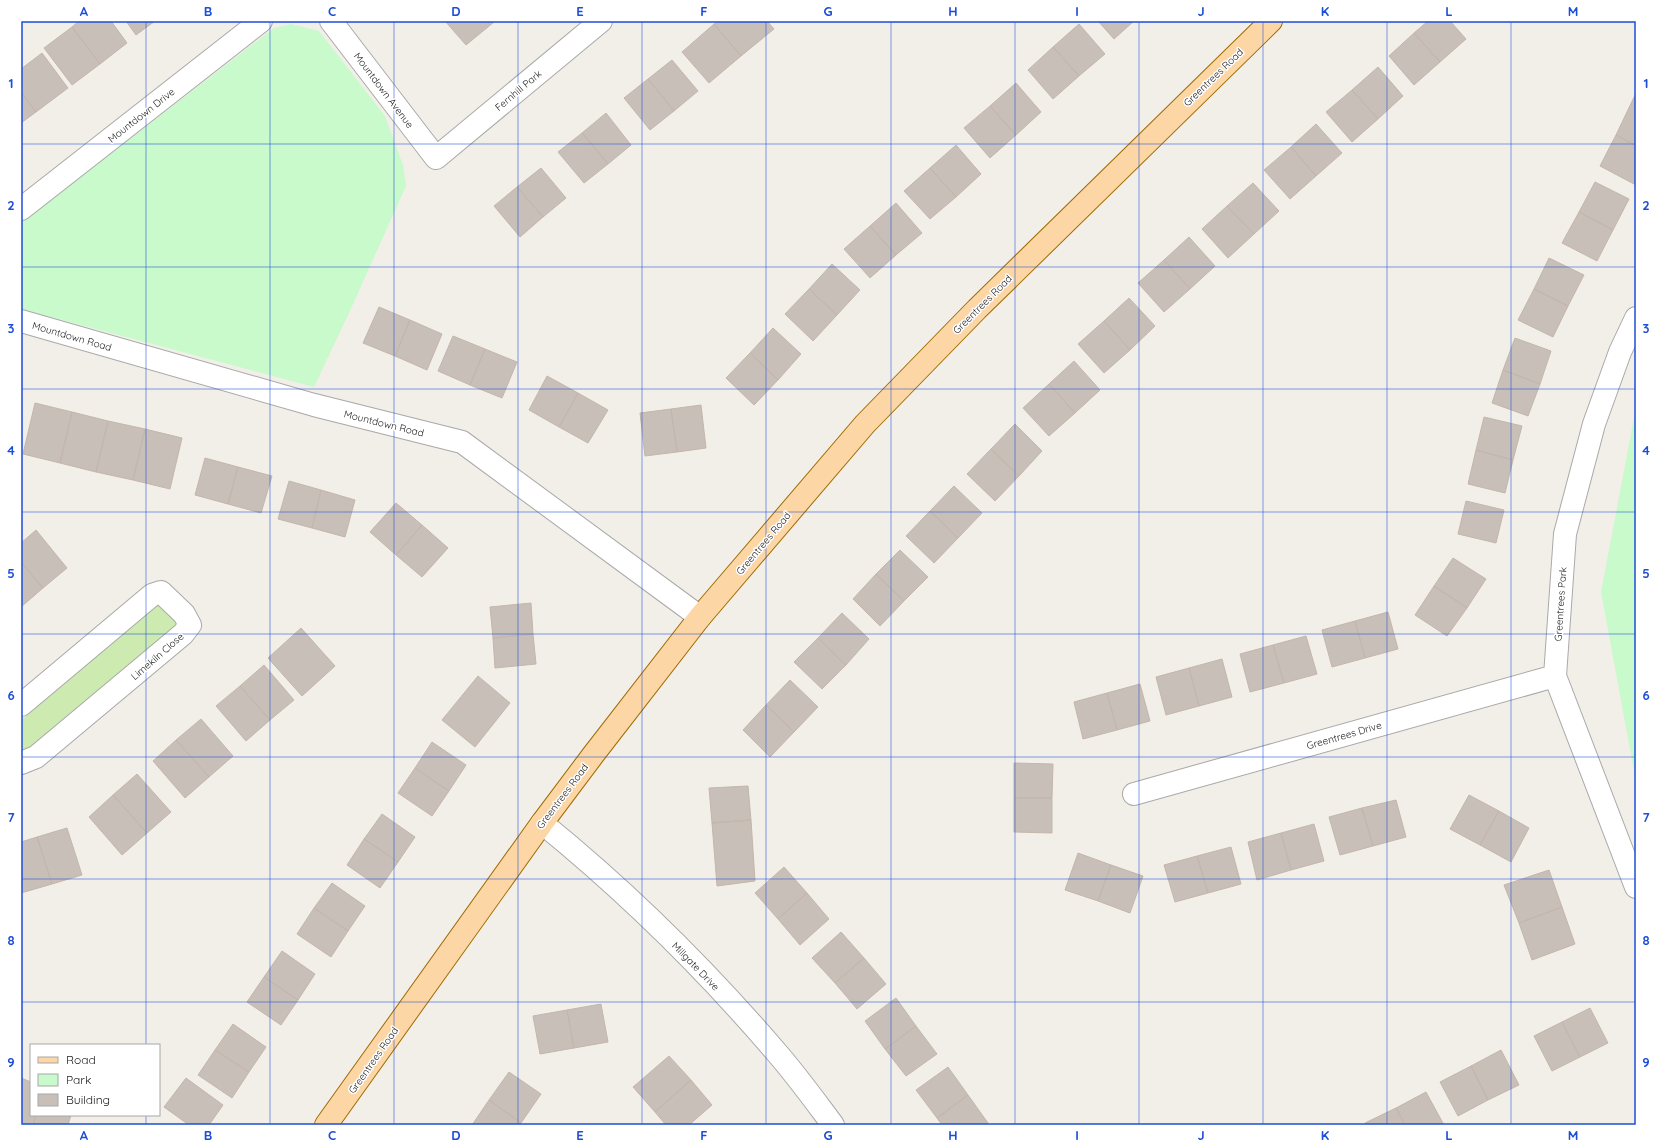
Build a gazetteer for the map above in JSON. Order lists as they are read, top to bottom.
{
  "streets": {
    "main road": ["Greentrees Road"],
    "street": [
      "Mountdown Avenue",
      "Fernhill Park",
      "Mountdown Drive",
      "Mountdown Road",
      "Greentrees Park",
      "Limekiln Close",
      "Greentrees Drive",
      "Millgate Drive"
    ]
  },
  "crossings": [
    ["Greentrees Road", "Mountdown Road"],
    ["Greentrees Road", "Millgate Drive"],
    ["Mountdown Avenue", "Fernhill Park"],
    ["Greentrees Park", "Greentrees Drive"]
  ],
  "legend": ["Road", "Park", "Building"],
  "grid": {
    "columns": [
      "A",
      "B",
      "C",
      "D",
      "E",
      "F",
      "G",
      "H",
      "I",
      "J",
      "K",
      "L",
      "M"
    ],
    "rows": [
      "1",
      "2",
      "3",
      "4",
      "5",
      "6",
      "7",
      "8",
      "9"
    ]
  }
}
